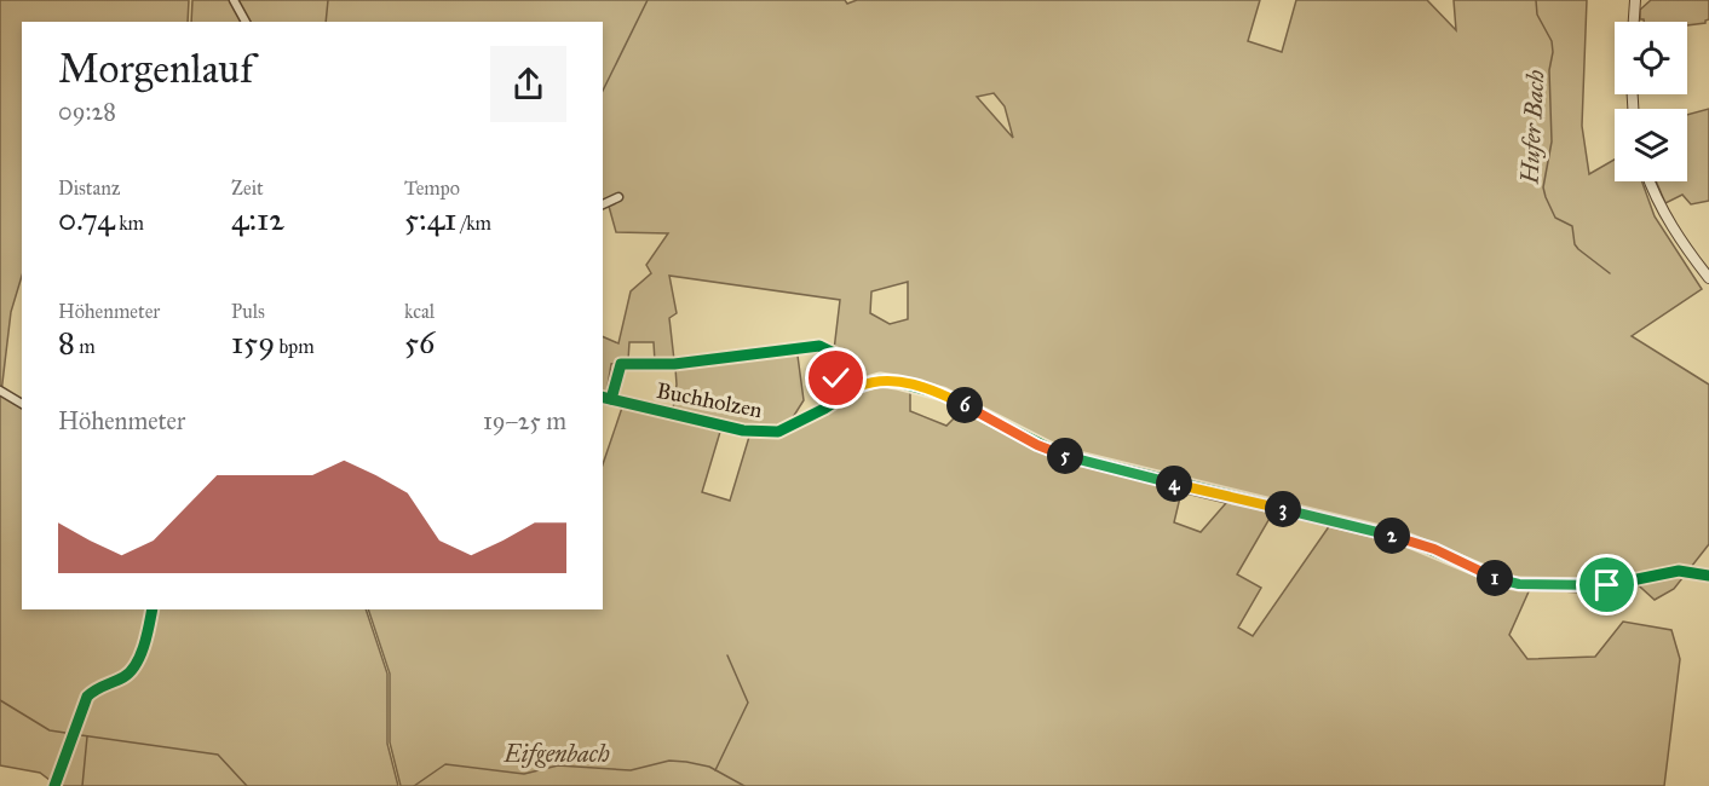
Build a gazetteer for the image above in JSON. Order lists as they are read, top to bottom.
{
  "streets": {
    "street": ["Buchholzen"]
  },
  "water": ["Hufer Bach", "Eifgenbach"],
  "page": {
    "heading": ["Morgenlauf", "09:28"],
    "stats": [
      ["Distanz", "0.74 km"],
      ["Zeit", "4:12"],
      ["Tempo", "5:41 /km"],
      ["Höhenmeter", "8 m"],
      ["Puls", "159 bpm"],
      ["kcal", "56"]
    ],
    "pins": [
      "6",
      "5",
      "4",
      "3",
      "2",
      "1"
    ],
    "chart": ["Höhenmeter", "19–25 m"]
  }
}
